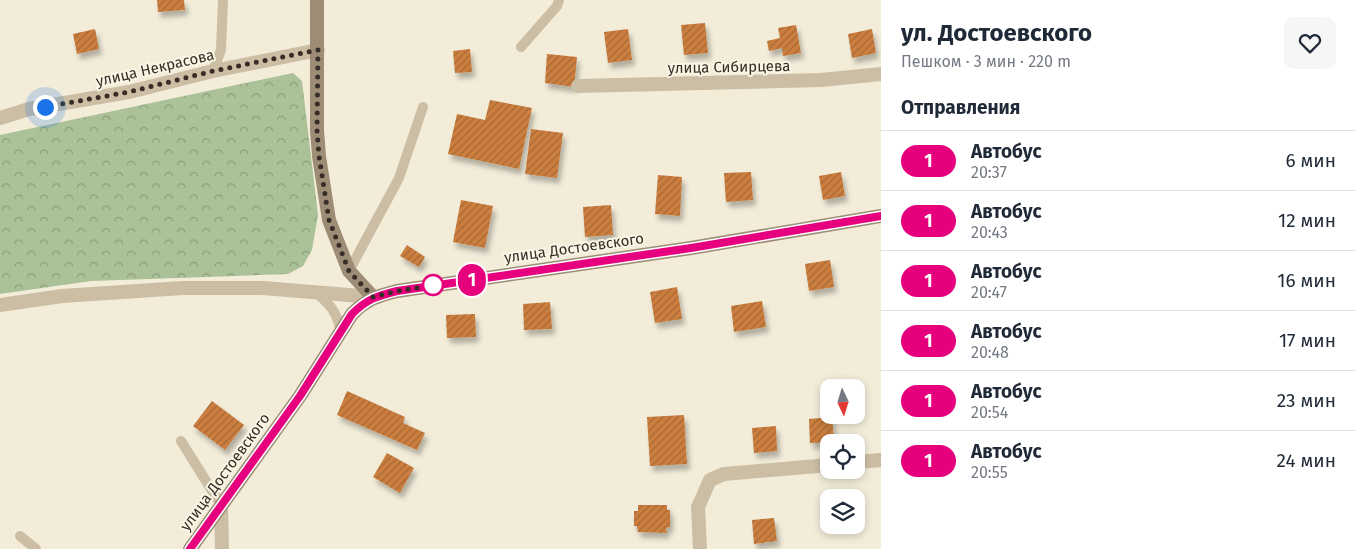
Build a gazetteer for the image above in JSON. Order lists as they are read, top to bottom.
{
  "streets": {
    "main road": ["улица Достоевского"],
    "street": ["улица Сибирцева", "улица Некрасова"]
  },
  "lines": ["bus line 1"],
  "north": "bottom",
  "page": {
    "on_map": "1",
    "heading": [
      ["ул. Достоевского", "Пешком · 3 мин · 220 m"],
      "Отправления"
    ],
    "list": [
      {
        "mark": "1",
        "name": "Автобус",
        "note": "20:37",
        "value": "6 мин"
      },
      {
        "mark": "1",
        "name": "Автобус",
        "note": "20:43",
        "value": "12 мин"
      },
      {
        "mark": "1",
        "name": "Автобус",
        "note": "20:47",
        "value": "16 мин"
      },
      {
        "mark": "1",
        "name": "Автобус",
        "note": "20:48",
        "value": "17 мин"
      },
      {
        "mark": "1",
        "name": "Автобус",
        "note": "20:54",
        "value": "23 мин"
      },
      {
        "mark": "1",
        "name": "Автобус",
        "note": "20:55",
        "value": "24 мин"
      }
    ]
  }
}
